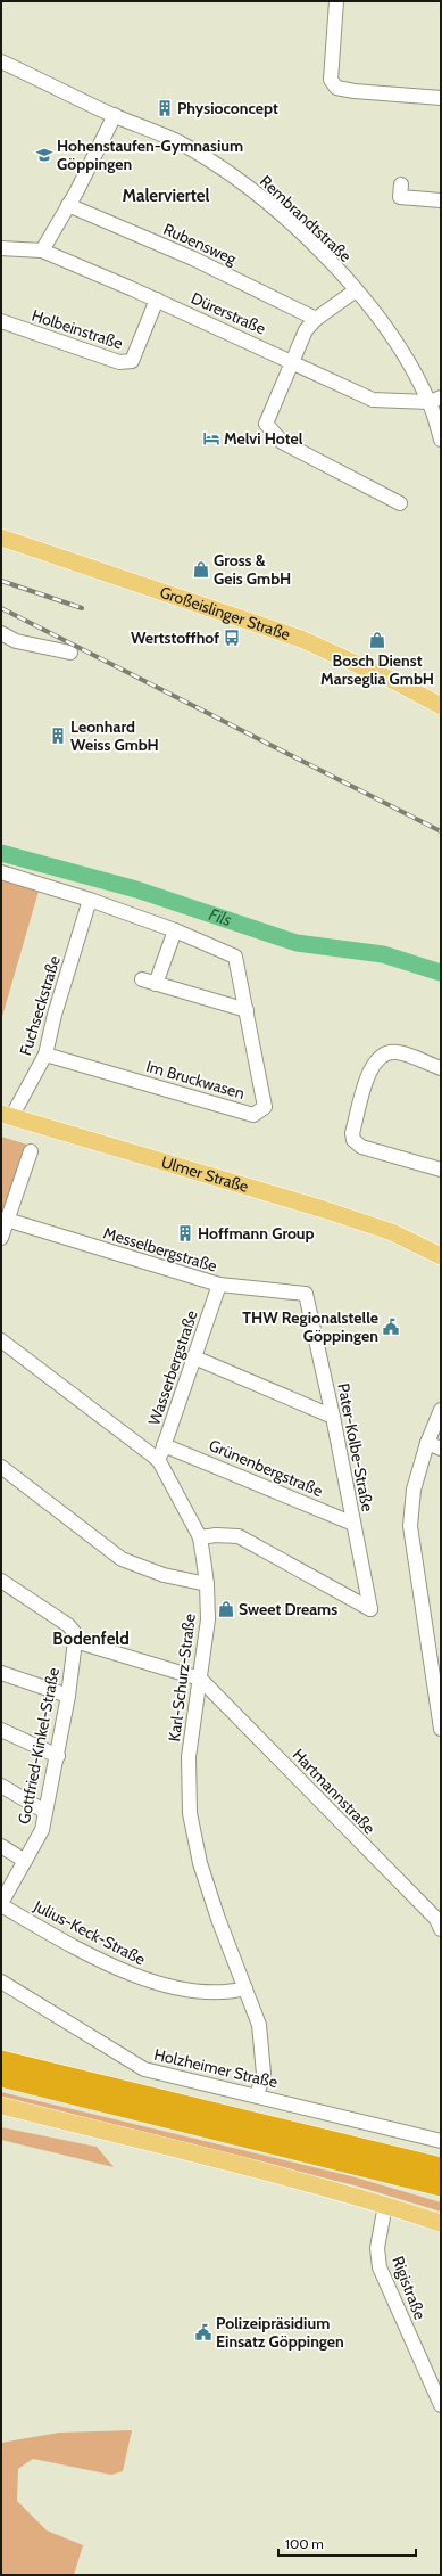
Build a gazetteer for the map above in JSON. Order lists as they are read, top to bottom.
{
  "streets": {
    "main road": ["Großeislinger Straße", "Ulmer Straße"],
    "street": [
      "Rembrandtstraße",
      "Rubensweg",
      "Dürerstraße",
      "Holbeinstraße",
      "Fuchseckstraße",
      "Im Bruckwasen",
      "Messelbergstraße",
      "Wasserbergstraße",
      "Pater-Kolbe-Straße",
      "Grünenbergstraße",
      "Karl-Schurz-Straße",
      "Gottfried-Kinkel-Straße",
      "Hartmannstraße",
      "Julius-Keck-Straße",
      "Holzheimer Straße",
      "Rigistraße"
    ]
  },
  "crossings": [
    ["Rembrandtstraße", "Dürerstraße"],
    ["Dürerstraße", "Holbeinstraße"],
    ["Fuchseckstraße", "Im Bruckwasen"],
    ["Fuchseckstraße", "Ulmer Straße"],
    ["Messelbergstraße", "Wasserbergstraße"],
    ["Messelbergstraße", "Pater-Kolbe-Straße"],
    ["Wasserbergstraße", "Grünenbergstraße"],
    ["Wasserbergstraße", "Karl-Schurz-Straße"],
    ["Pater-Kolbe-Straße", "Grünenbergstraße"],
    ["Pater-Kolbe-Straße", "Karl-Schurz-Straße"],
    ["Karl-Schurz-Straße", "Hartmannstraße"],
    ["Karl-Schurz-Straße", "Julius-Keck-Straße"],
    ["Karl-Schurz-Straße", "Holzheimer Straße"],
    ["Gottfried-Kinkel-Straße", "Julius-Keck-Straße"]
  ],
  "districts": ["Malerviertel", "Bodenfeld"],
  "water": ["Fils"],
  "places": {
    "building": ["Physioconcept", "Leonhard Weiss GmbH", "Hoffmann Group"],
    "school or university": ["Hohenstaufen-Gymnasium Göppingen"],
    "hotel": ["Melvi Hotel"],
    "shop": ["Gross & Geis GmbH", "Bosch Dienst Marseglia GmbH", "Sweet Dreams"],
    "bus stop": ["Wertstoffhof"],
    "public building": ["THW Regionalstelle Göppingen", "Polizeipräsidium Einsatz Göppingen"]
  },
  "scale_bar": "100 m"
}
